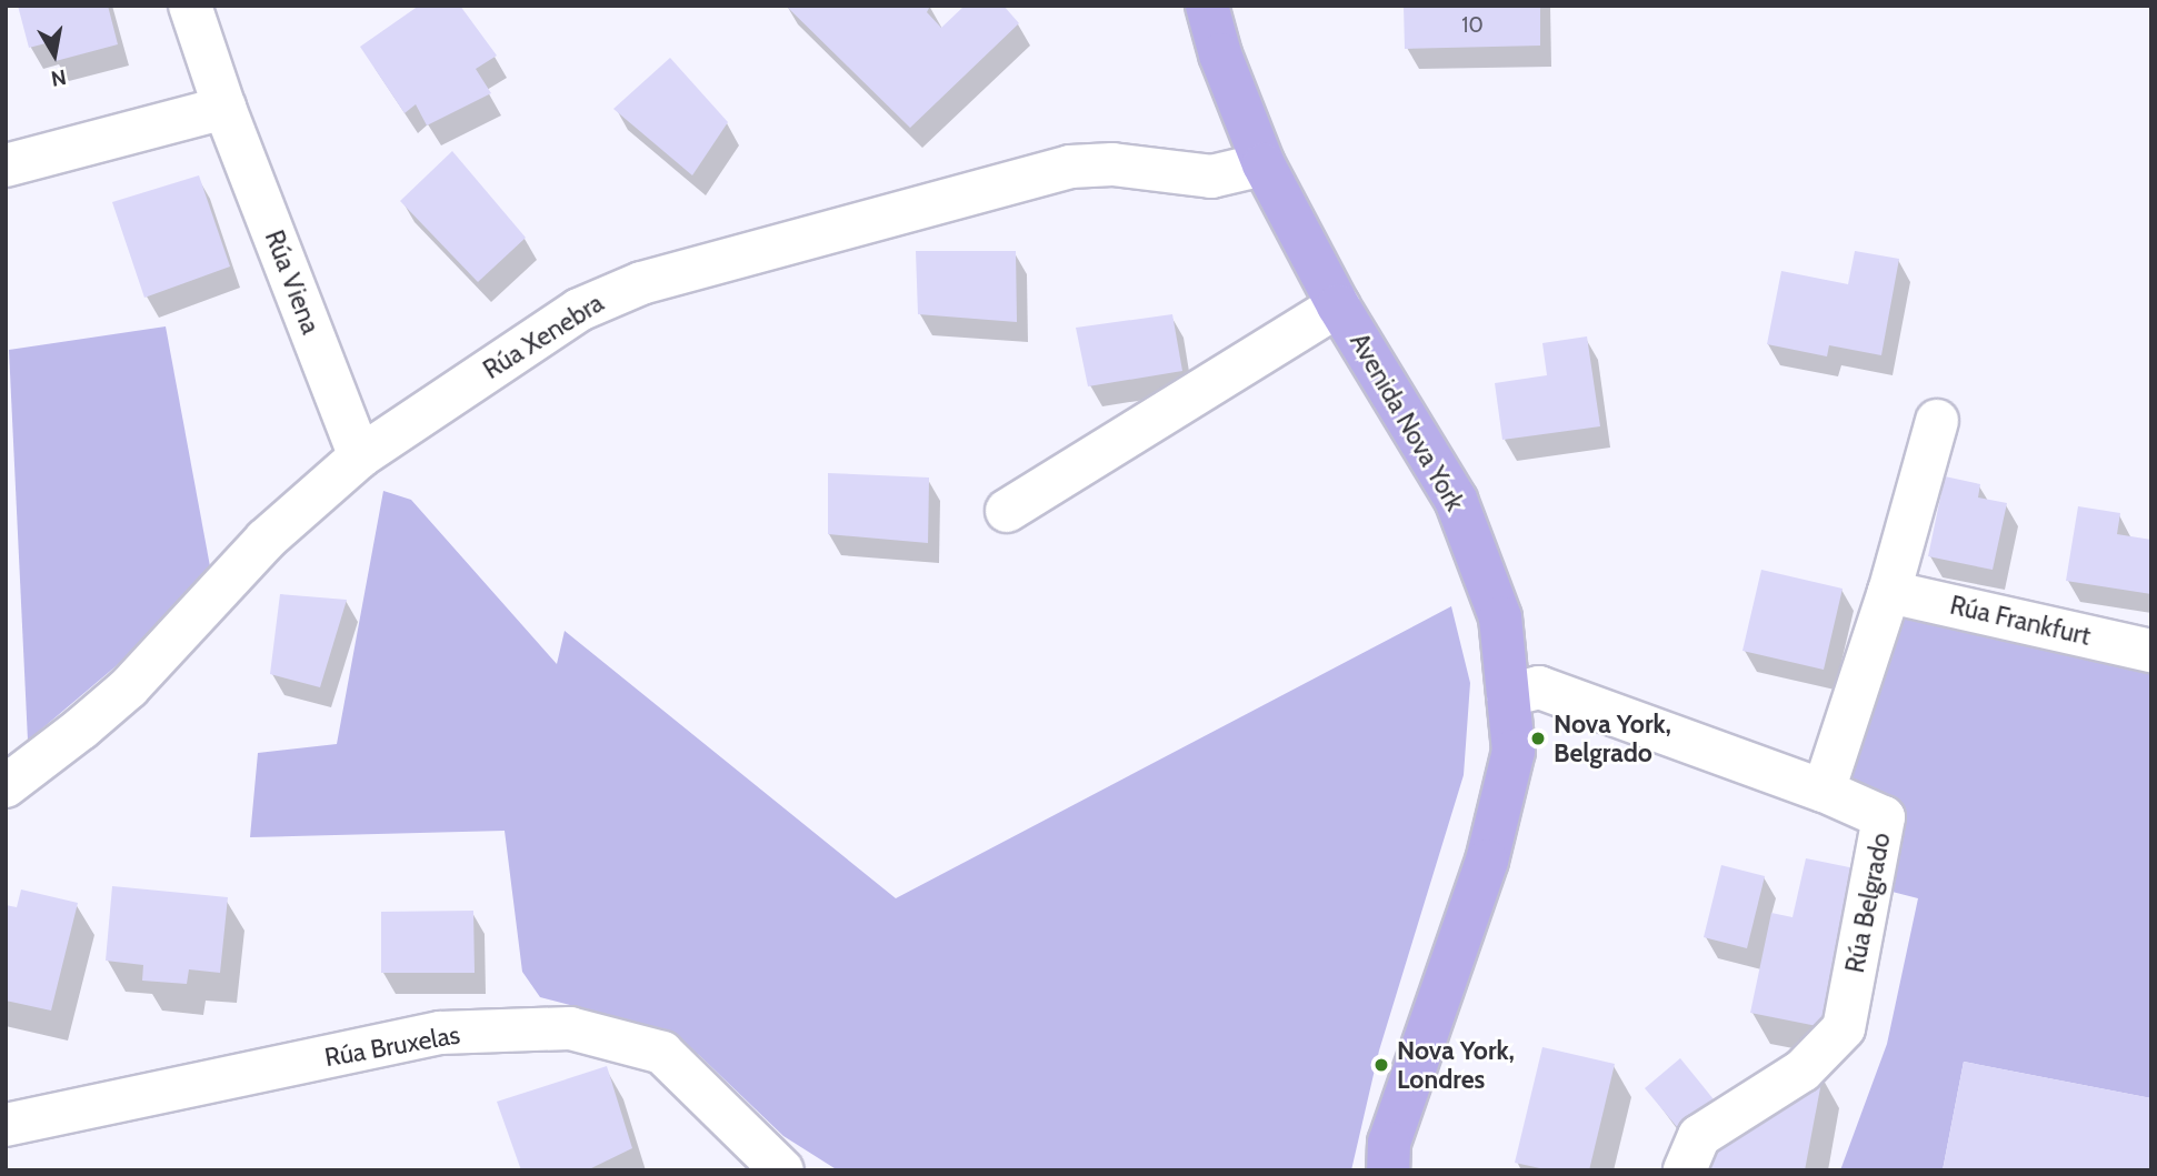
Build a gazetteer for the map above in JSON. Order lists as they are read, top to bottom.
{
  "streets": {
    "main road": ["Avenida Nova York"],
    "street": [
      "Rúa Viena",
      "Rúa Xenebra",
      "Rúa Frankfurt",
      "Rúa Belgrado",
      "Rúa Bruxelas"
    ]
  },
  "crossings": [
    ["Rúa Viena", "Rúa Xenebra"],
    ["Rúa Xenebra", "Avenida Nova York"],
    ["Avenida Nova York", "Rúa Belgrado"]
  ],
  "places": ["Nova York, Belgrado", "Nova York, Londres"],
  "house_numbers": ["10"],
  "north": "bottom"
}
